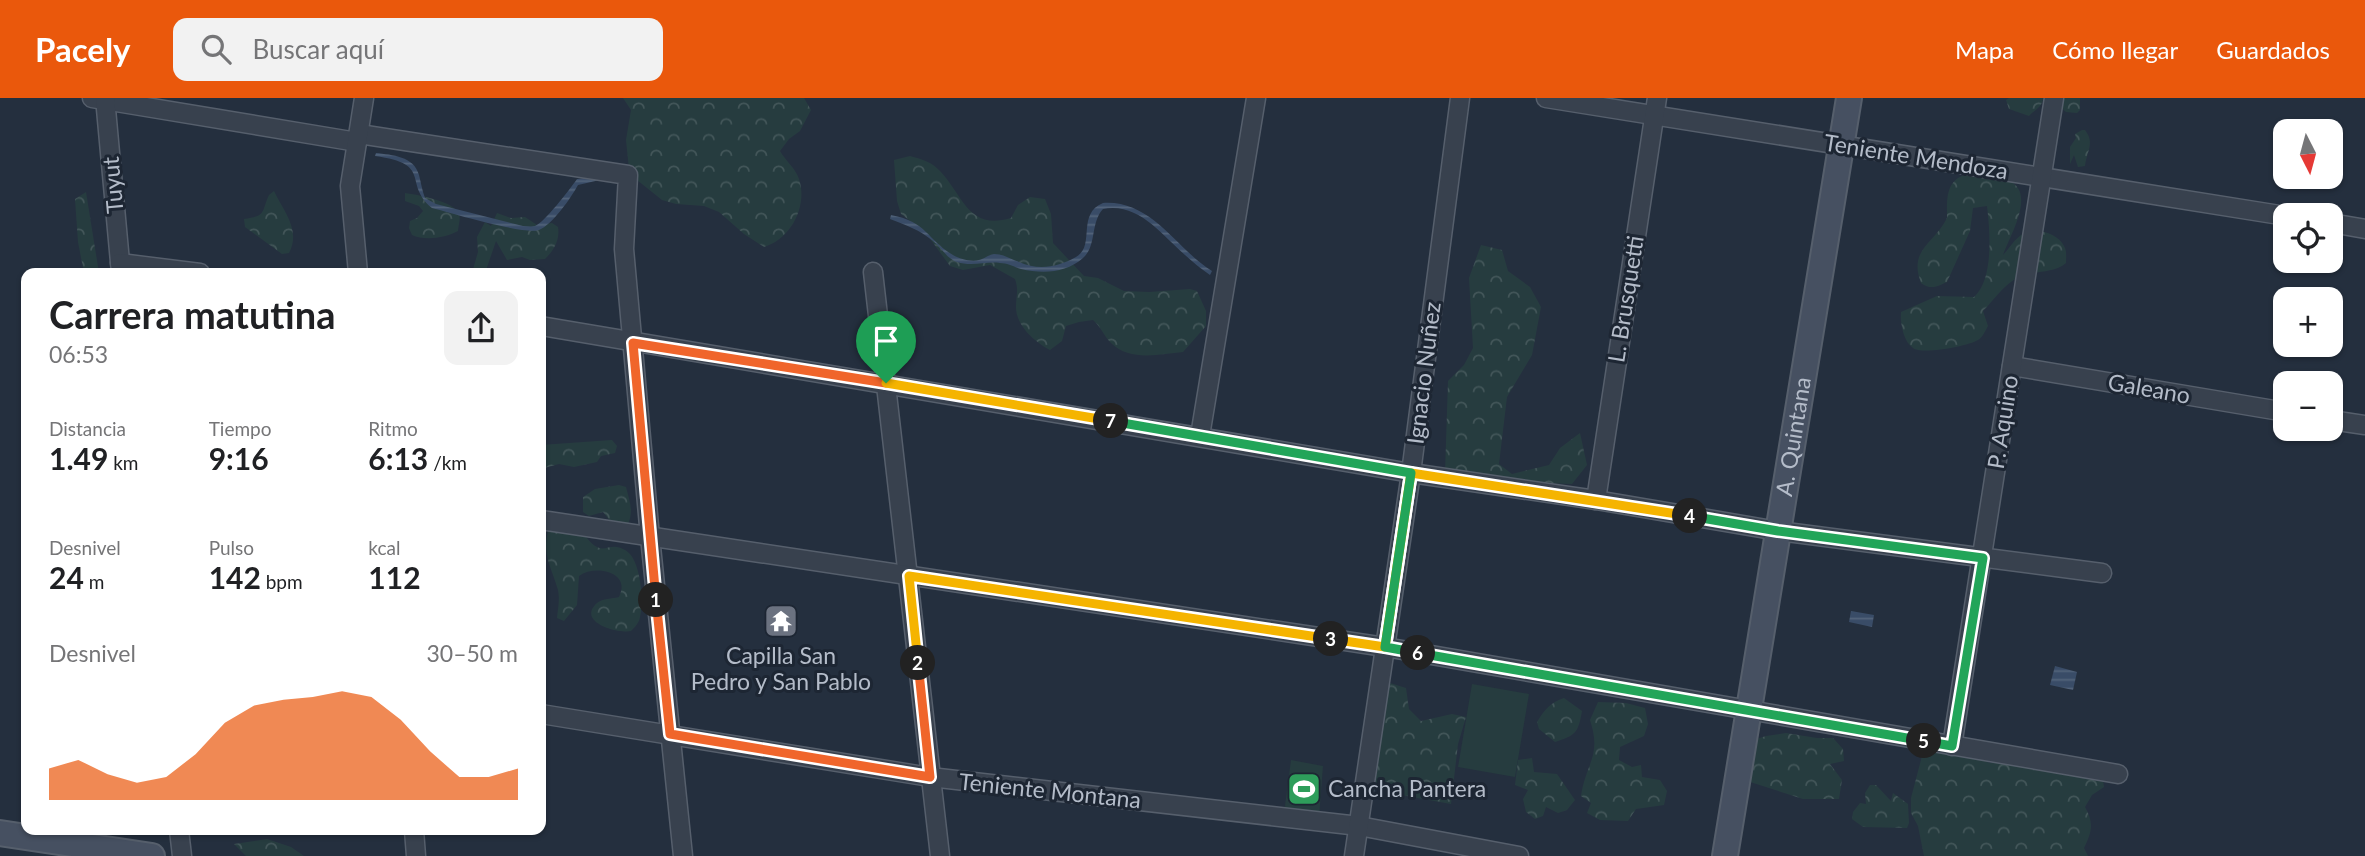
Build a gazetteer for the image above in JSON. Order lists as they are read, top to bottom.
{
  "streets": {
    "street": [
      "Teniente Mendoza",
      "Tuyut",
      "L. Brusquetti",
      "Ignacio Nuñez",
      "Galeano",
      "P. Aquino",
      "A. Quintana",
      "Teniente Montana"
    ]
  },
  "crossings": [
    ["Teniente Mendoza", "L. Brusquetti"],
    ["Teniente Mendoza", "P. Aquino"],
    ["Teniente Mendoza", "A. Quintana"],
    ["Ignacio Nuñez", "Teniente Montana"],
    ["Galeano", "P. Aquino"]
  ],
  "places": {
    "temple": ["Capilla San Pedro y San Pablo"],
    "sports": ["Cancha Pantera"]
  },
  "north": "bottom",
  "page": {
    "header": "Pacely",
    "search": "Buscar aquí",
    "nav": ["Mapa", "Cómo llegar", "Guardados"],
    "map_buttons": ["+", "−"],
    "heading": ["Carrera matutina", "06:53"],
    "stats": [
      ["Distancia", "1.49 km"],
      ["Tiempo", "9:16"],
      ["Ritmo", "6:13 /km"],
      ["Desnivel", "24 m"],
      ["Pulso", "142 bpm"],
      ["kcal", "112"]
    ],
    "pins": [
      "7",
      "4",
      "1",
      "3",
      "6",
      "2",
      "5"
    ],
    "chart": ["Desnivel", "30–50 m"]
  }
}
